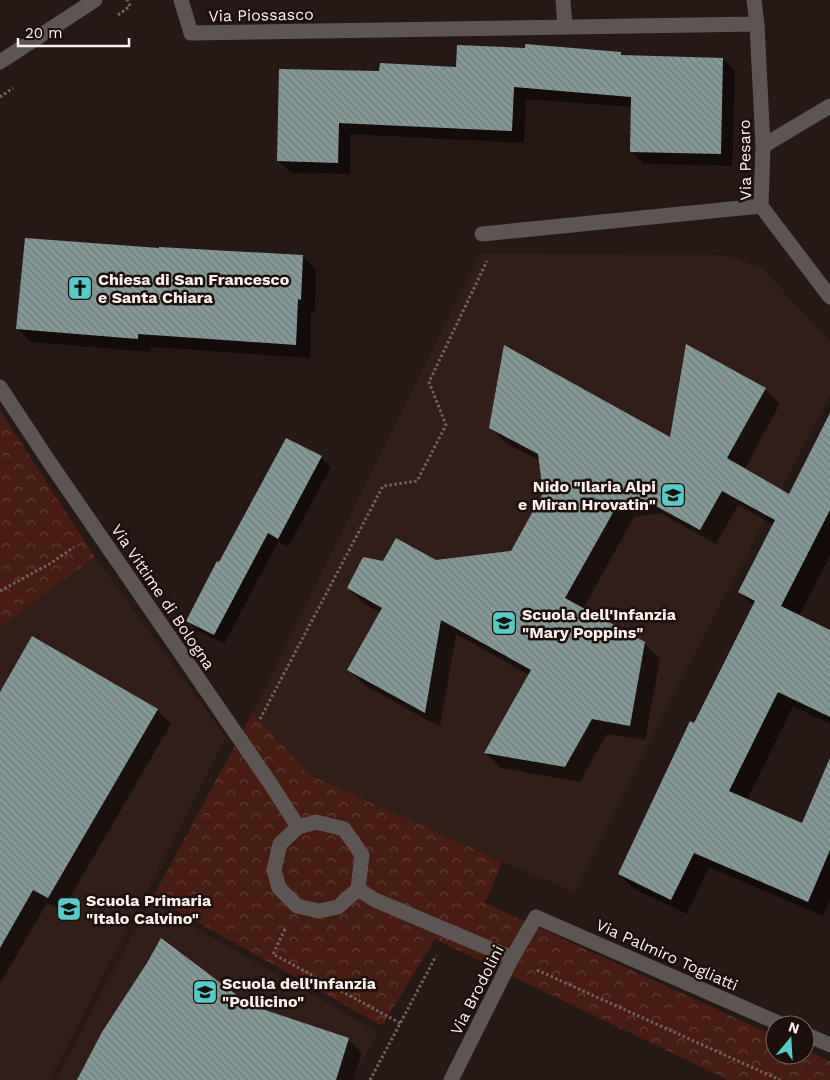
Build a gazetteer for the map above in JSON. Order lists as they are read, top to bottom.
{
  "streets": {
    "street": [
      "Via Piossasco",
      "Via Pesaro",
      "Via Vittime di Bologna",
      "Via Palmiro Togliatti",
      "Via Brodolini"
    ]
  },
  "crossings": [
    ["Via Piossasco", "Via Pesaro"],
    ["Via Palmiro Togliatti", "Via Brodolini"]
  ],
  "places": {
    "church": ["Chiesa di San Francesco e Santa Chiara"],
    "school or university": [
      "Nido \"Ilaria Alpi e Miran Hrovatin\"",
      "Scuola dell'Infanzia \"Mary Poppins\"",
      "Scuola Primaria \"Italo Calvino\"",
      "Scuola dell'Infanzia \"Pollicino\""
    ]
  },
  "scale_bar": "20 m",
  "north": "top"
}
